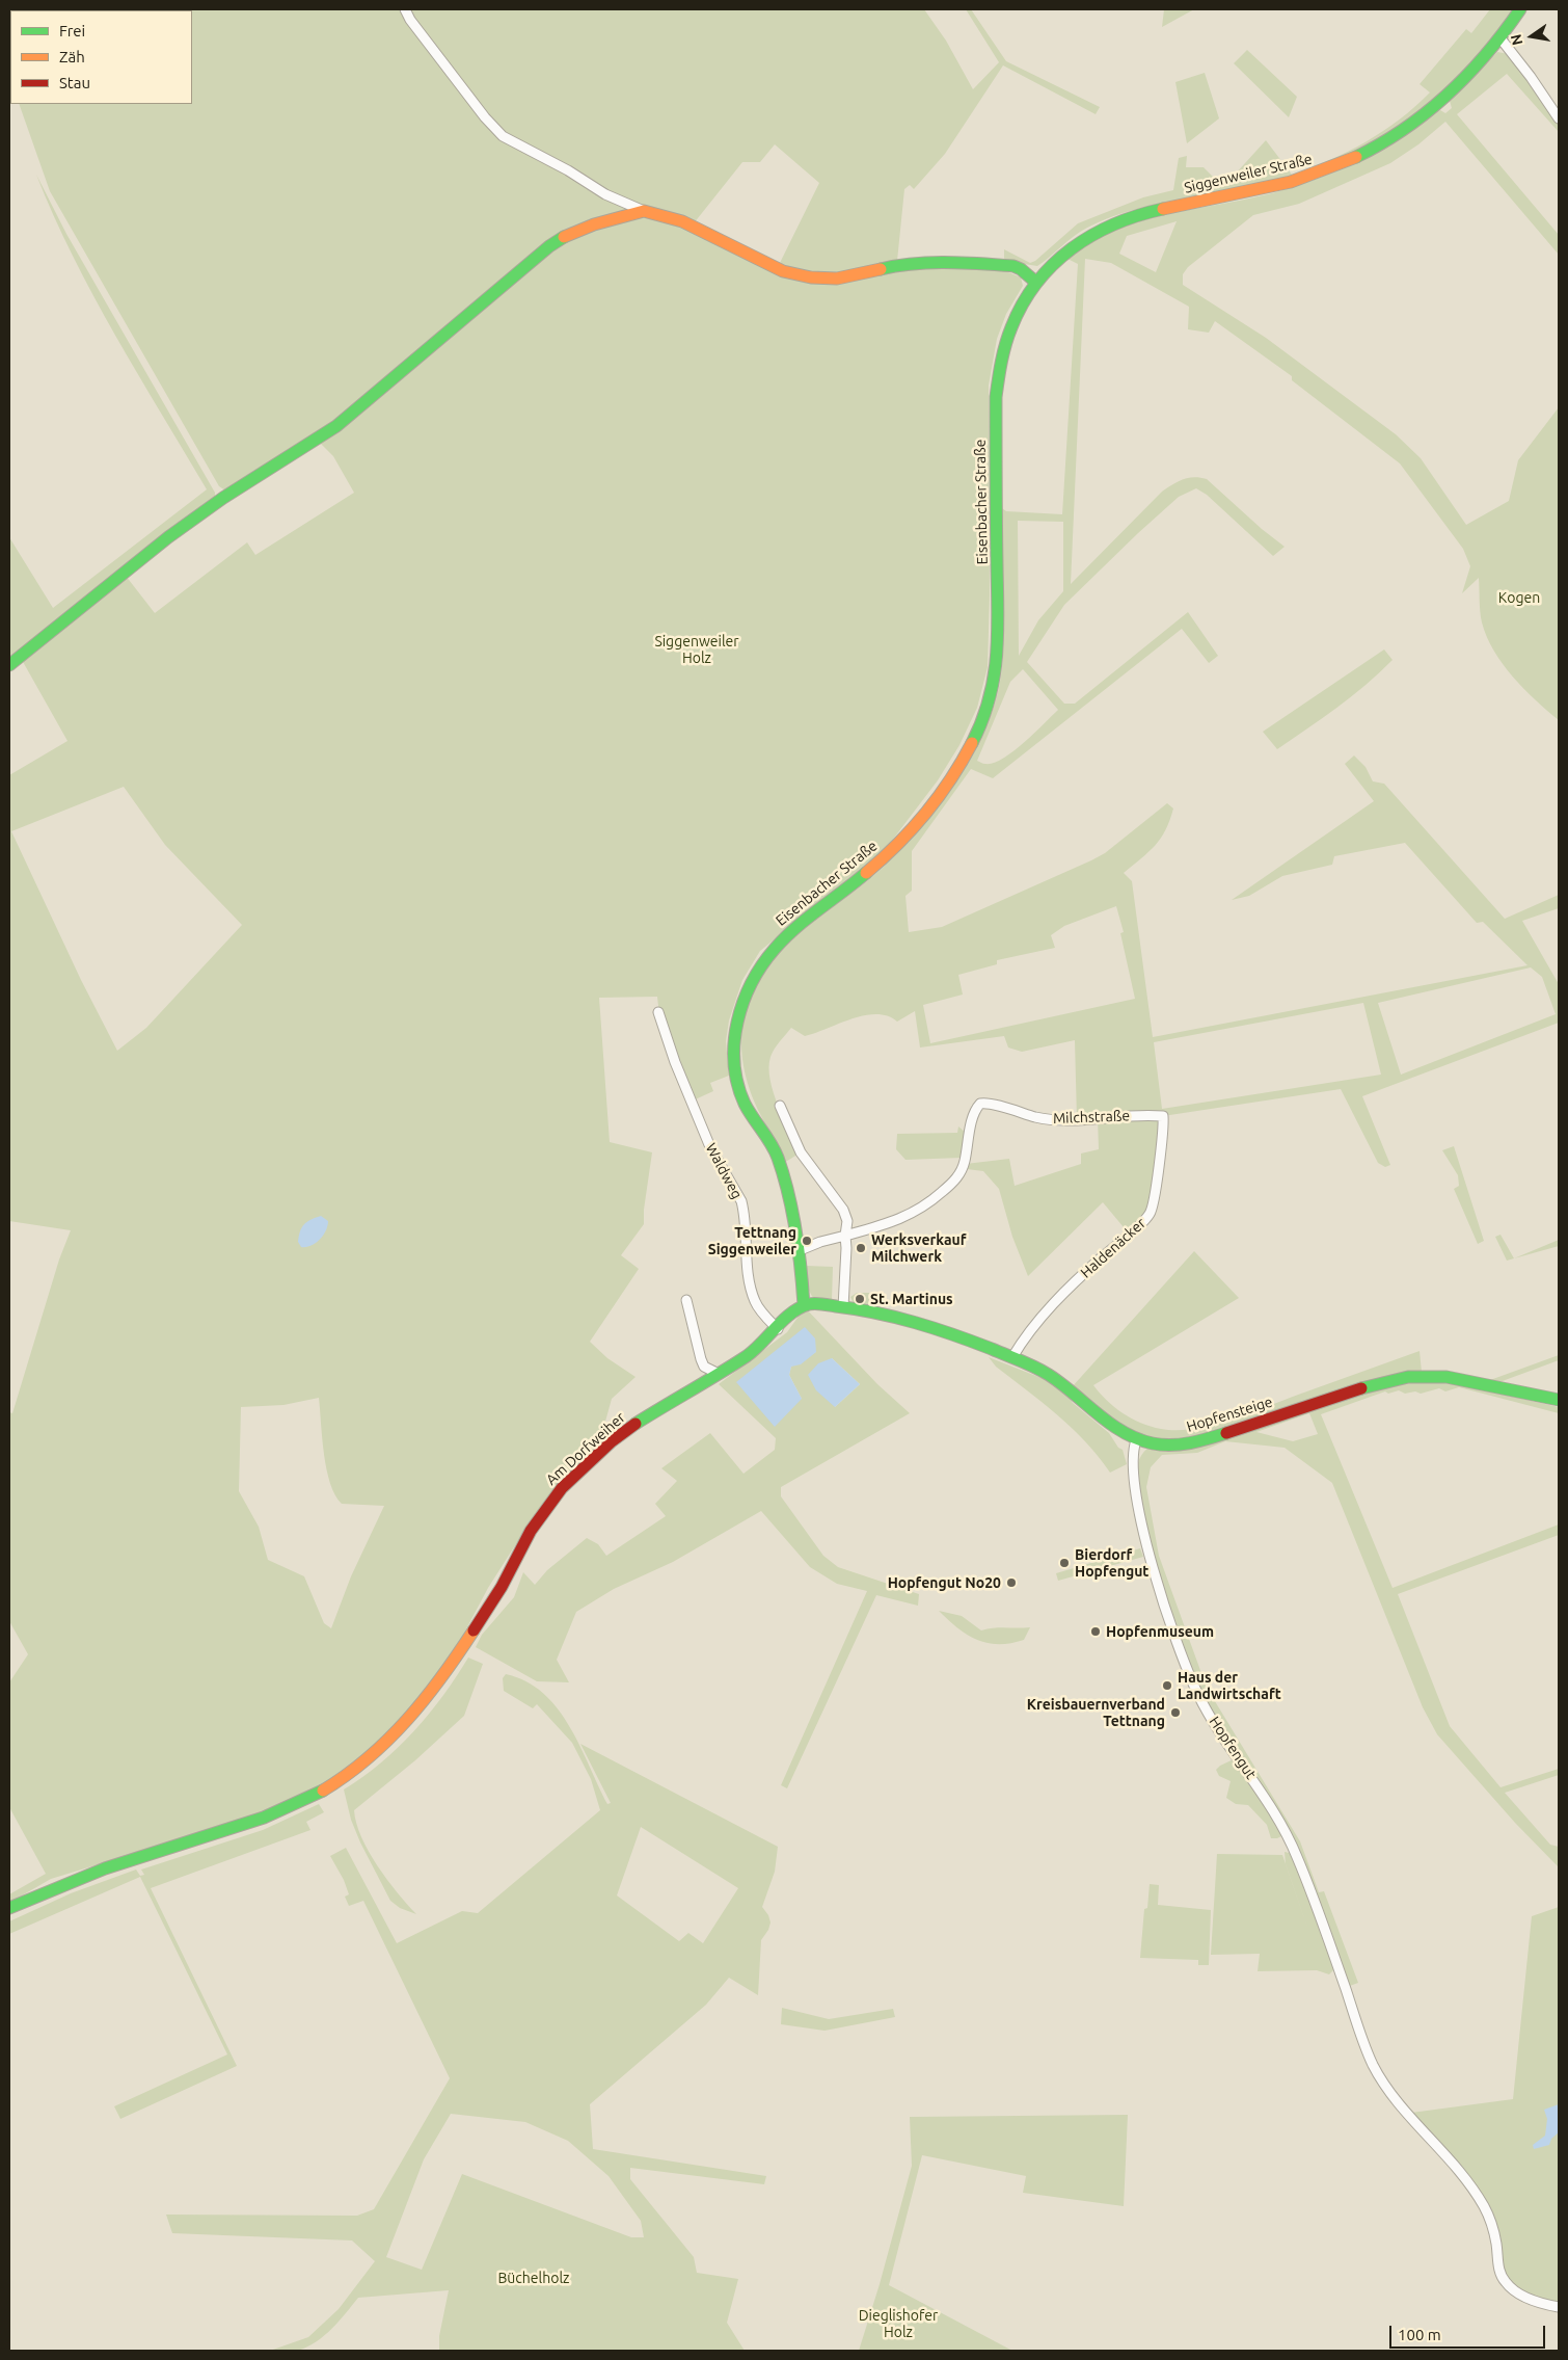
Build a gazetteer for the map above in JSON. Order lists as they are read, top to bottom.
{
  "streets": {
    "street": [
      "Siggenweiler Straße",
      "Eisenbacher Straße",
      "Milchstraße",
      "Waldweg",
      "Haldenäcker",
      "Hopfensteige",
      "Am Dorfweiher",
      "Hopfengut"
    ]
  },
  "crossings": [
    ["Siggenweiler Straße", "Eisenbacher Straße"],
    ["Eisenbacher Straße", "Hopfensteige"],
    ["Eisenbacher Straße", "Am Dorfweiher"],
    ["Milchstraße", "Haldenäcker"],
    ["Waldweg", "Am Dorfweiher"],
    ["Haldenäcker", "Hopfensteige"],
    ["Hopfensteige", "Am Dorfweiher"],
    ["Hopfensteige", "Hopfengut"]
  ],
  "parks": [
    "Kogen",
    "Siggenweiler Holz",
    "Büchelholz",
    "Dieglishofer Holz"
  ],
  "places": [
    "Tettnang Siggenweiler",
    "Werksverkauf Milchwerk",
    "St. Martinus",
    "Bierdorf Hopfengut",
    "Hopfengut No20",
    "Hopfenmuseum",
    "Haus der Landwirtschaft",
    "Kreisbauernverband Tettnang"
  ],
  "legend": ["Frei", "Zäh", "Stau"],
  "scale_bar": "100 m",
  "north": "left"
}
